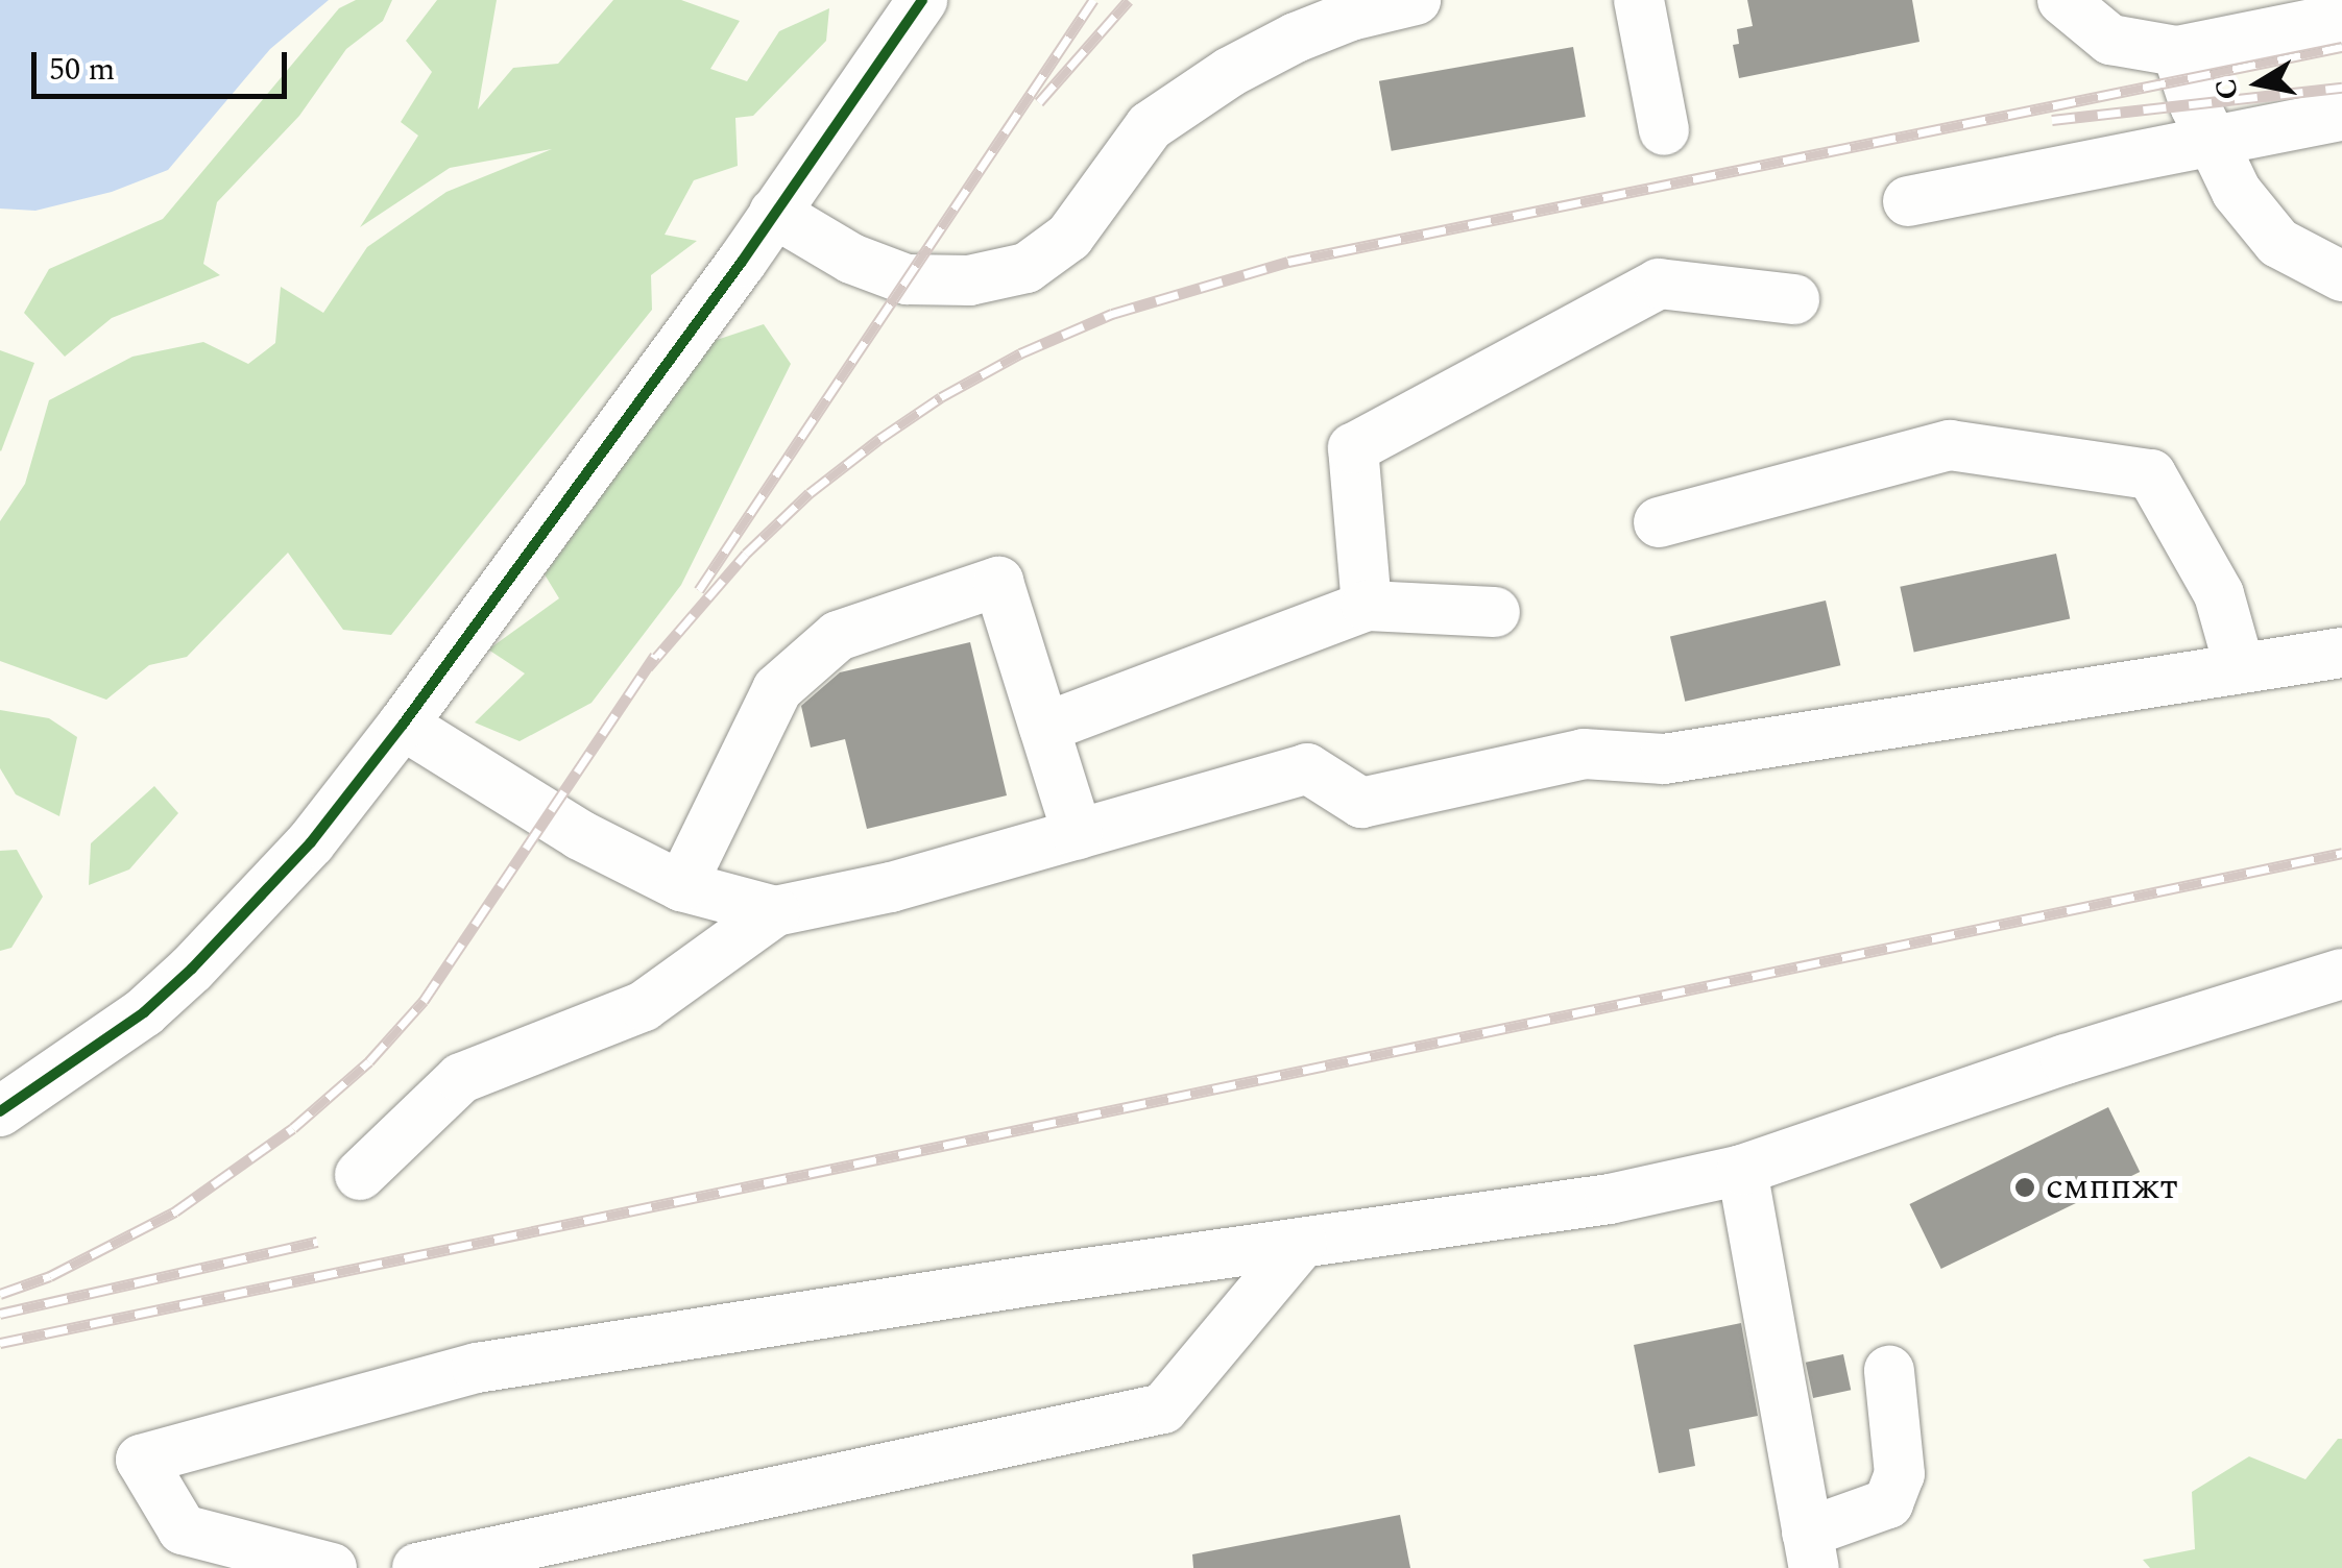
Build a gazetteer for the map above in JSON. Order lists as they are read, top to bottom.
{
  "places": ["смппжт"],
  "scale_bar": "50 m",
  "north": "left"
}
